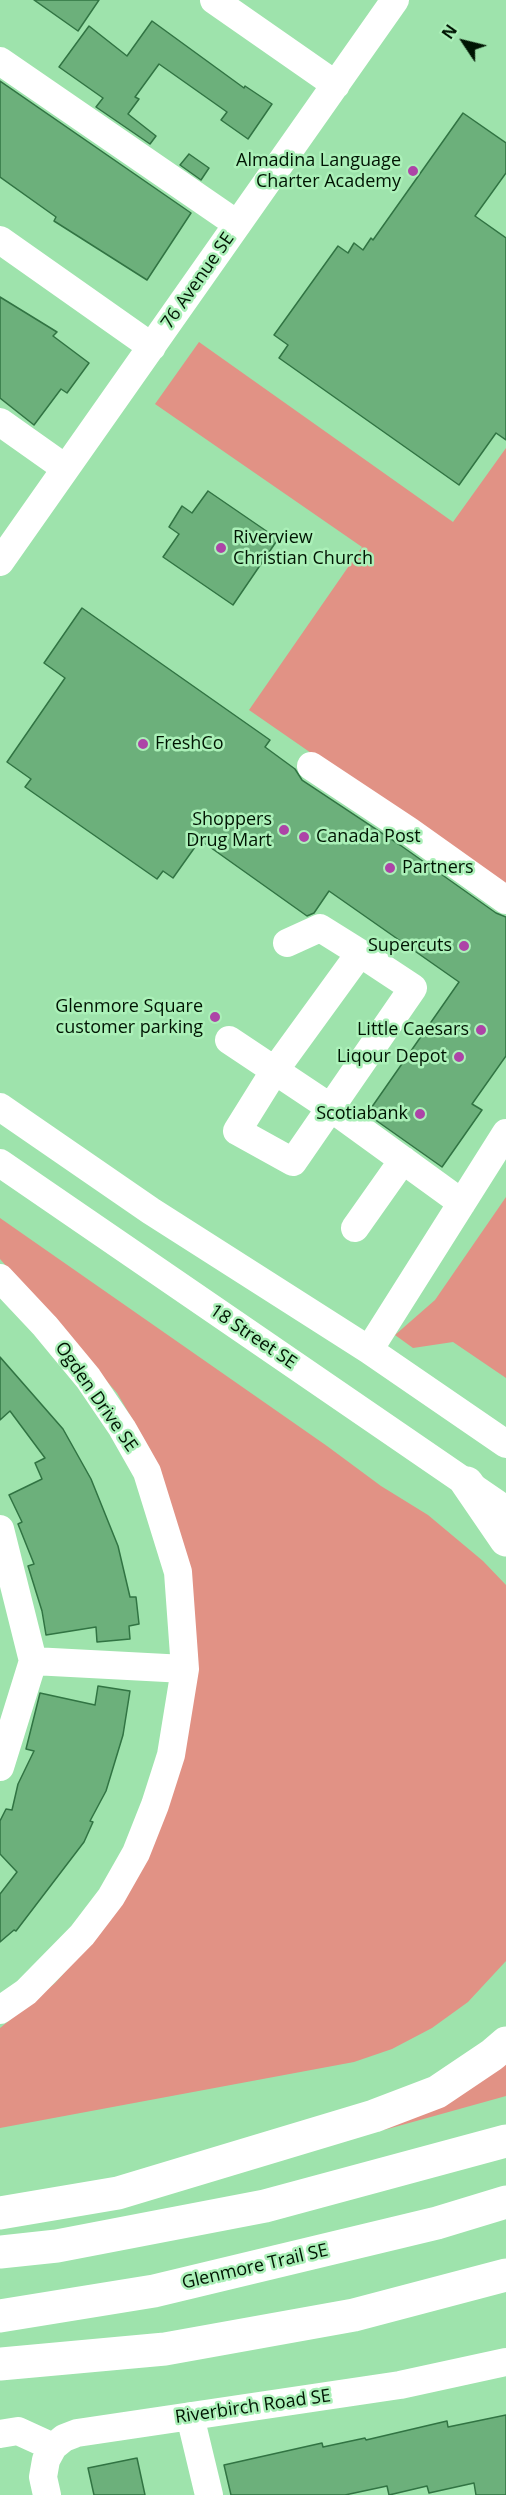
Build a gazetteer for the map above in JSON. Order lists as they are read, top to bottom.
{
  "streets": {
    "highway": ["Glenmore Trail SE"],
    "street": [
      "76 Avenue SE",
      "18 Street SE",
      "Ogden Drive SE",
      "Riverbirch Road SE"
    ]
  },
  "places": [
    "Almadina Language Charter Academy",
    "Riverview Christian Church",
    "FreshCo",
    "Shoppers Drug Mart",
    "Canada Post",
    "Partners",
    "Supercuts",
    "Glenmore Square customer parking",
    "Little Caesars",
    "Liqour Depot",
    "Scotiabank"
  ],
  "north": "top left"
}
